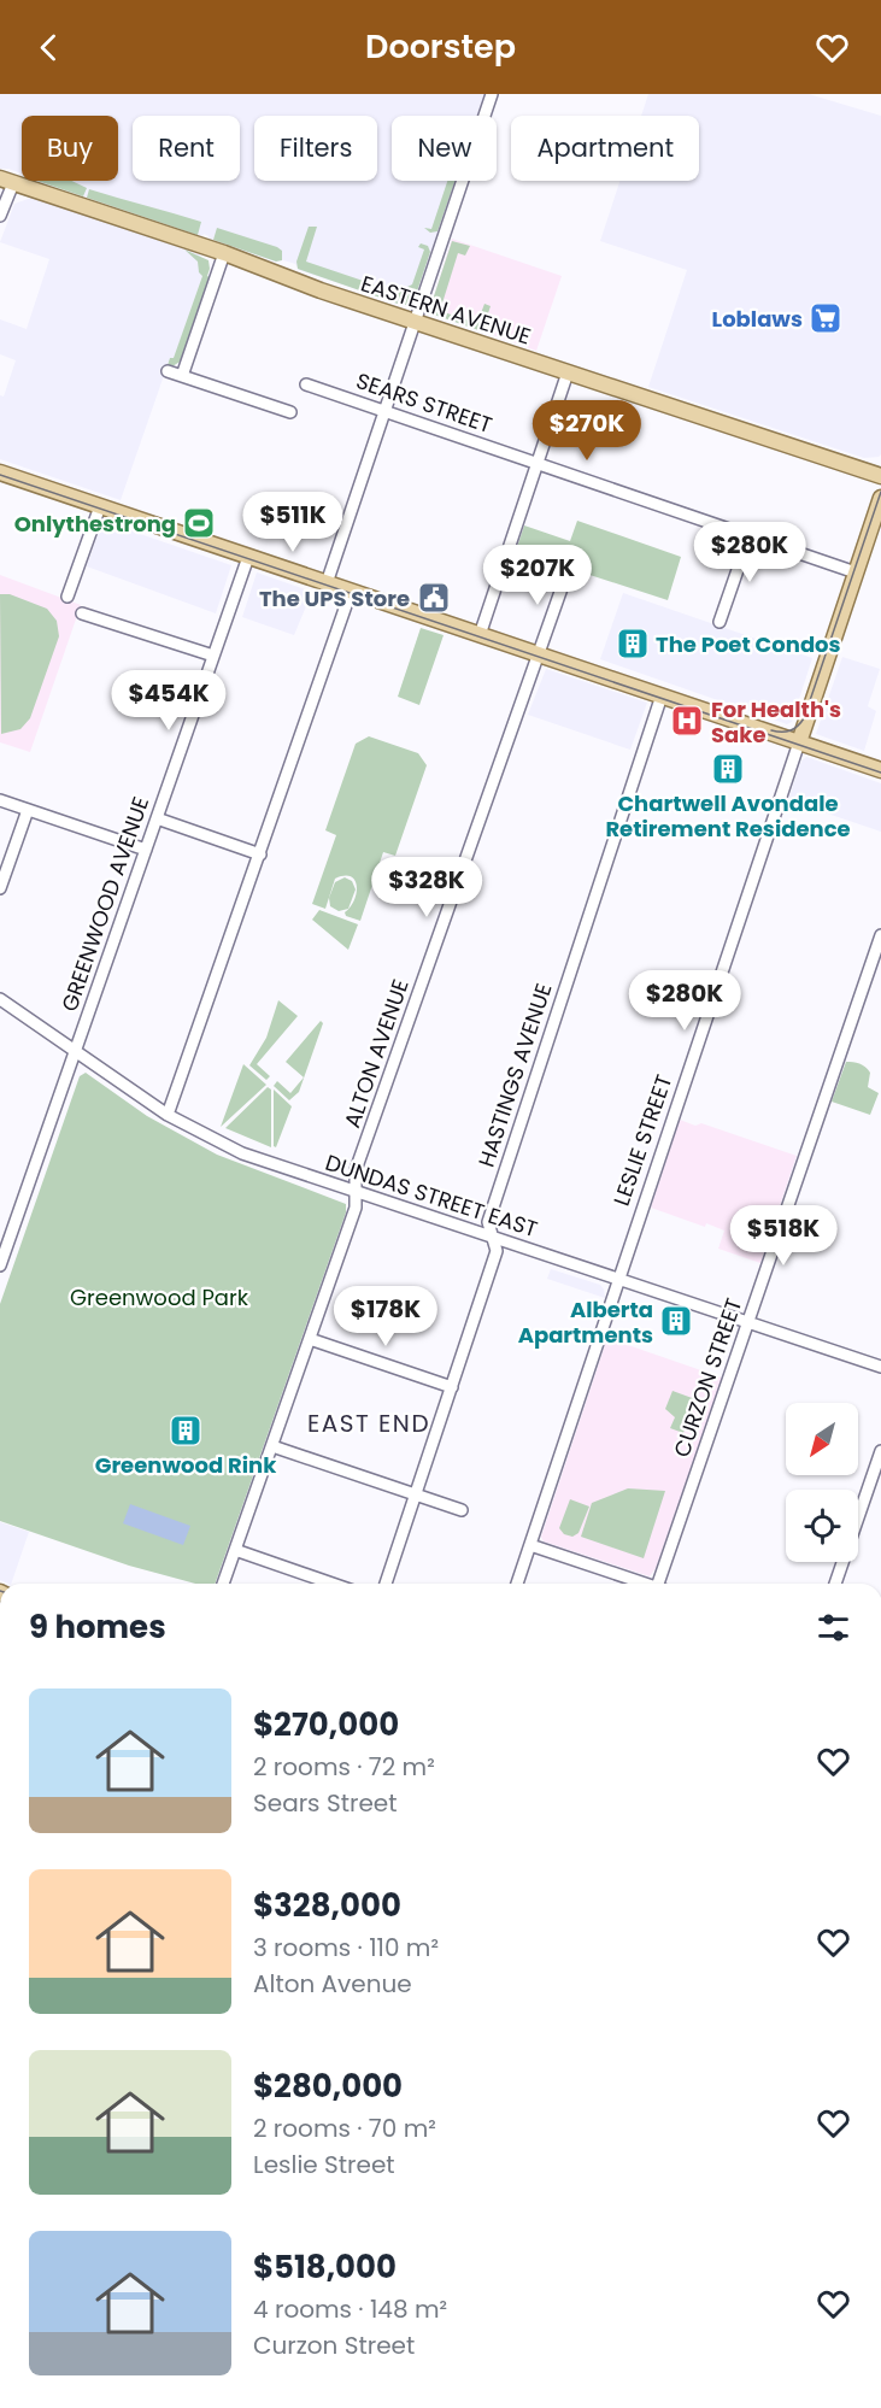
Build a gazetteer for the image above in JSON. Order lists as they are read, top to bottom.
{
  "streets": {
    "main road": ["EASTERN AVENUE", "LESLIE STREET"],
    "street": [
      "SEARS STREET",
      "GREENWOOD AVENUE",
      "ALTON AVENUE",
      "HASTINGS AVENUE",
      "DUNDAS STREET EAST",
      "CURZON STREET"
    ]
  },
  "crossings": [
    ["SEARS STREET", "LESLIE STREET"],
    ["GREENWOOD AVENUE", "DUNDAS STREET EAST"],
    ["ALTON AVENUE", "DUNDAS STREET EAST"],
    ["HASTINGS AVENUE", "DUNDAS STREET EAST"],
    ["LESLIE STREET", "DUNDAS STREET EAST"],
    ["DUNDAS STREET EAST", "CURZON STREET"]
  ],
  "districts": ["EAST END"],
  "parks": ["Greenwood Park"],
  "places": {
    "supermarket": ["Loblaws"],
    "sports": ["Onlythestrong"],
    "public building": ["The UPS Store"],
    "building": [
      "The Poet Condos",
      "Chartwell Avondale Retirement Residence",
      "Alberta Apartments",
      "Greenwood Rink"
    ],
    "hospital": ["For Health's Sake"]
  },
  "north": "bottom left",
  "page": {
    "header": "Doorstep",
    "chip": [
      "Buy",
      "Rent",
      "Filters",
      "New",
      "Apartment"
    ],
    "price": [
      "$270K",
      "$511K",
      "$280K",
      "$207K",
      "$454K",
      "$328K",
      "$280K",
      "$518K",
      "$178K"
    ],
    "heading": "9 homes",
    "list": [
      {
        "name": "$270,000",
        "note": "2 rooms · 72 m² · Sears Street"
      },
      {
        "name": "$328,000",
        "note": "3 rooms · 110 m² · Alton Avenue"
      },
      {
        "name": "$280,000",
        "note": "2 rooms · 70 m² · Leslie Street"
      },
      {
        "name": "$518,000",
        "note": "4 rooms · 148 m² · Curzon Street"
      }
    ]
  }
}
